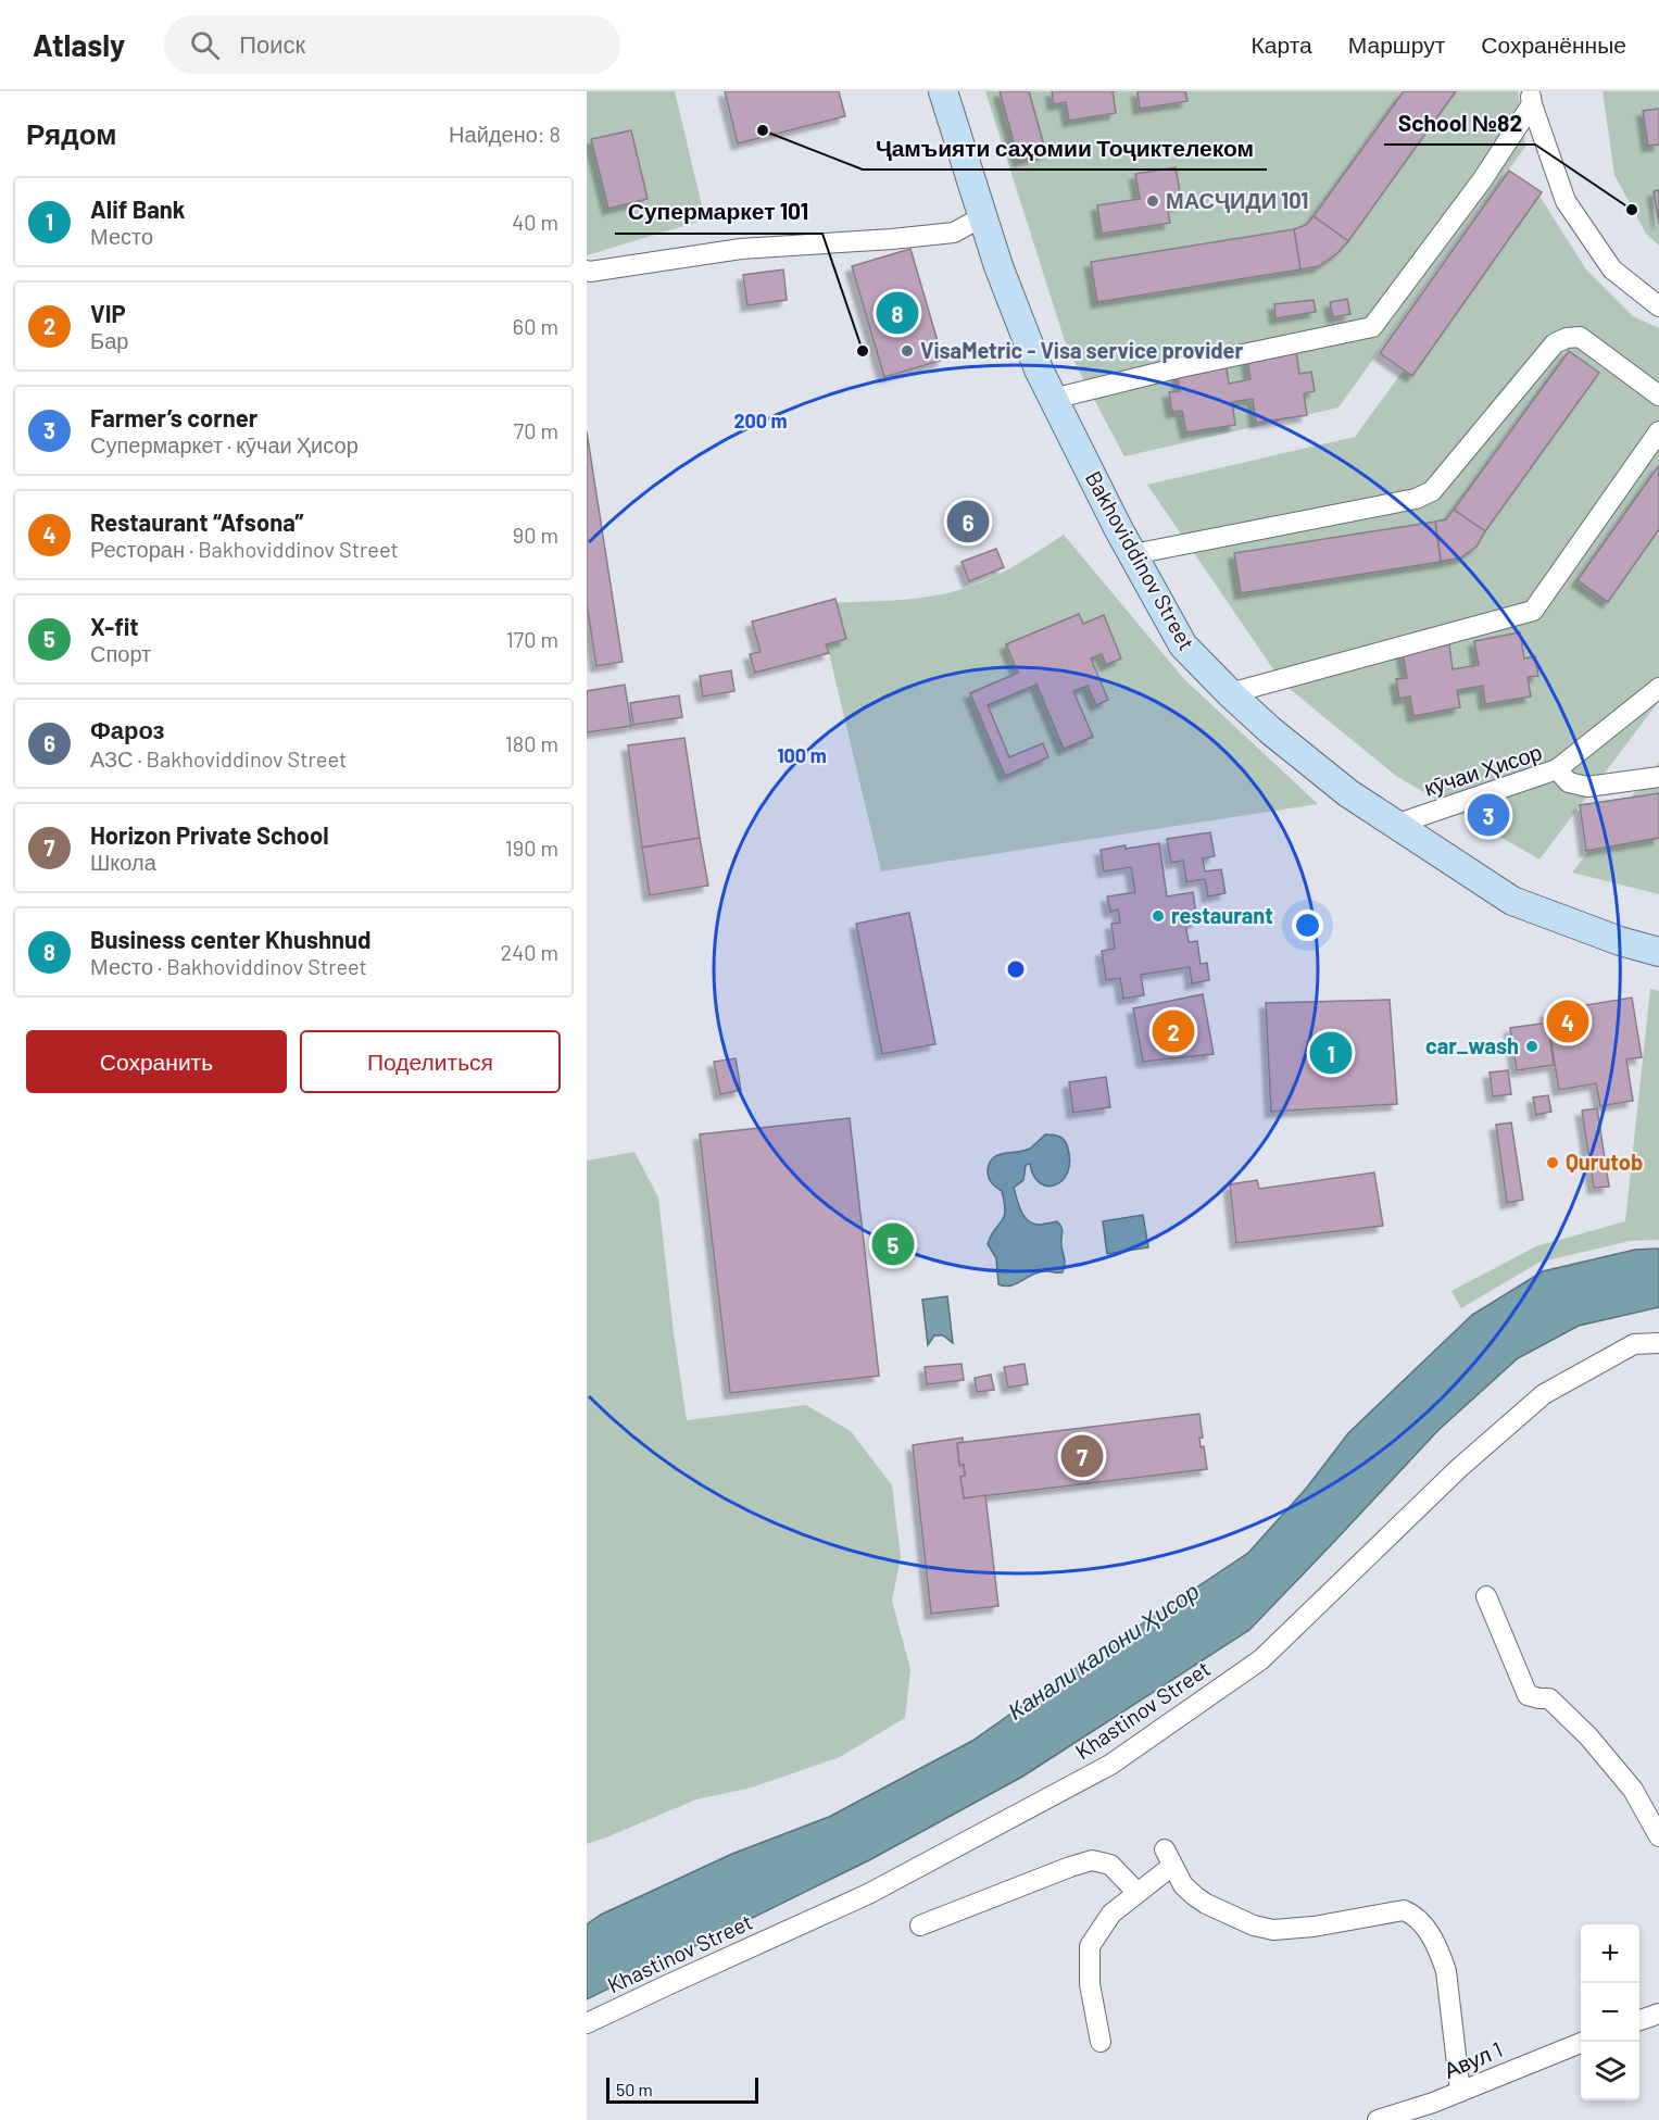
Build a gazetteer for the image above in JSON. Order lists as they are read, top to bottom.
{
  "streets": {
    "street": [
      "Bakhoviddinov Street",
      "кӯчаи Ҳисор",
      "Khastinov Street",
      "Авул 1"
    ]
  },
  "crossings": [
    ["Bakhoviddinov Street", "кӯчаи Ҳисор"]
  ],
  "water": ["Канали калони Ҳисор"],
  "places": [
    "Ҷамъияти саҳомии Тоҷиктелеком",
    "МАСҶИДИ 101",
    "School №82",
    "Супермаркет 101",
    "VisaMetric - Visa service provider",
    "restaurant",
    "car_wash",
    "Qurutob"
  ],
  "scale_bar": "50 m",
  "page": {
    "header": "Atlasly",
    "search": "Поиск",
    "nav": ["Карта", "Маршрут", "Сохранённые"],
    "heading": ["Рядом", "Найдено: 8"],
    "list": [
      {
        "mark": "1",
        "name": "Alif Bank",
        "note": "Место",
        "value": "40 m"
      },
      {
        "mark": "2",
        "name": "VIP",
        "note": "Бар",
        "value": "60 m"
      },
      {
        "mark": "3",
        "name": "Farmer’s corner",
        "note": "Супермаркет · кӯчаи Ҳисор",
        "value": "70 m"
      },
      {
        "mark": "4",
        "name": "Restaurant “Afsona”",
        "note": "Ресторан · Bakhoviddinov Street",
        "value": "90 m"
      },
      {
        "mark": "5",
        "name": "X-fit",
        "note": "Спорт",
        "value": "170 m"
      },
      {
        "mark": "6",
        "name": "Фароз",
        "note": "АЗС · Bakhoviddinov Street",
        "value": "180 m"
      },
      {
        "mark": "7",
        "name": "Horizon Private School",
        "note": "Школа",
        "value": "190 m"
      },
      {
        "mark": "8",
        "name": "Business center Khushnud",
        "note": "Место · Bakhoviddinov Street",
        "value": "240 m"
      }
    ],
    "pins": [
      "8",
      "6",
      "3",
      "4",
      "2",
      "1",
      "5",
      "7"
    ],
    "buttons": ["Сохранить", "Поделиться"],
    "map_buttons": ["+", "−"],
    "scale": "50 m"
  },
  "rings": ["200 m", "100 m"]
}
